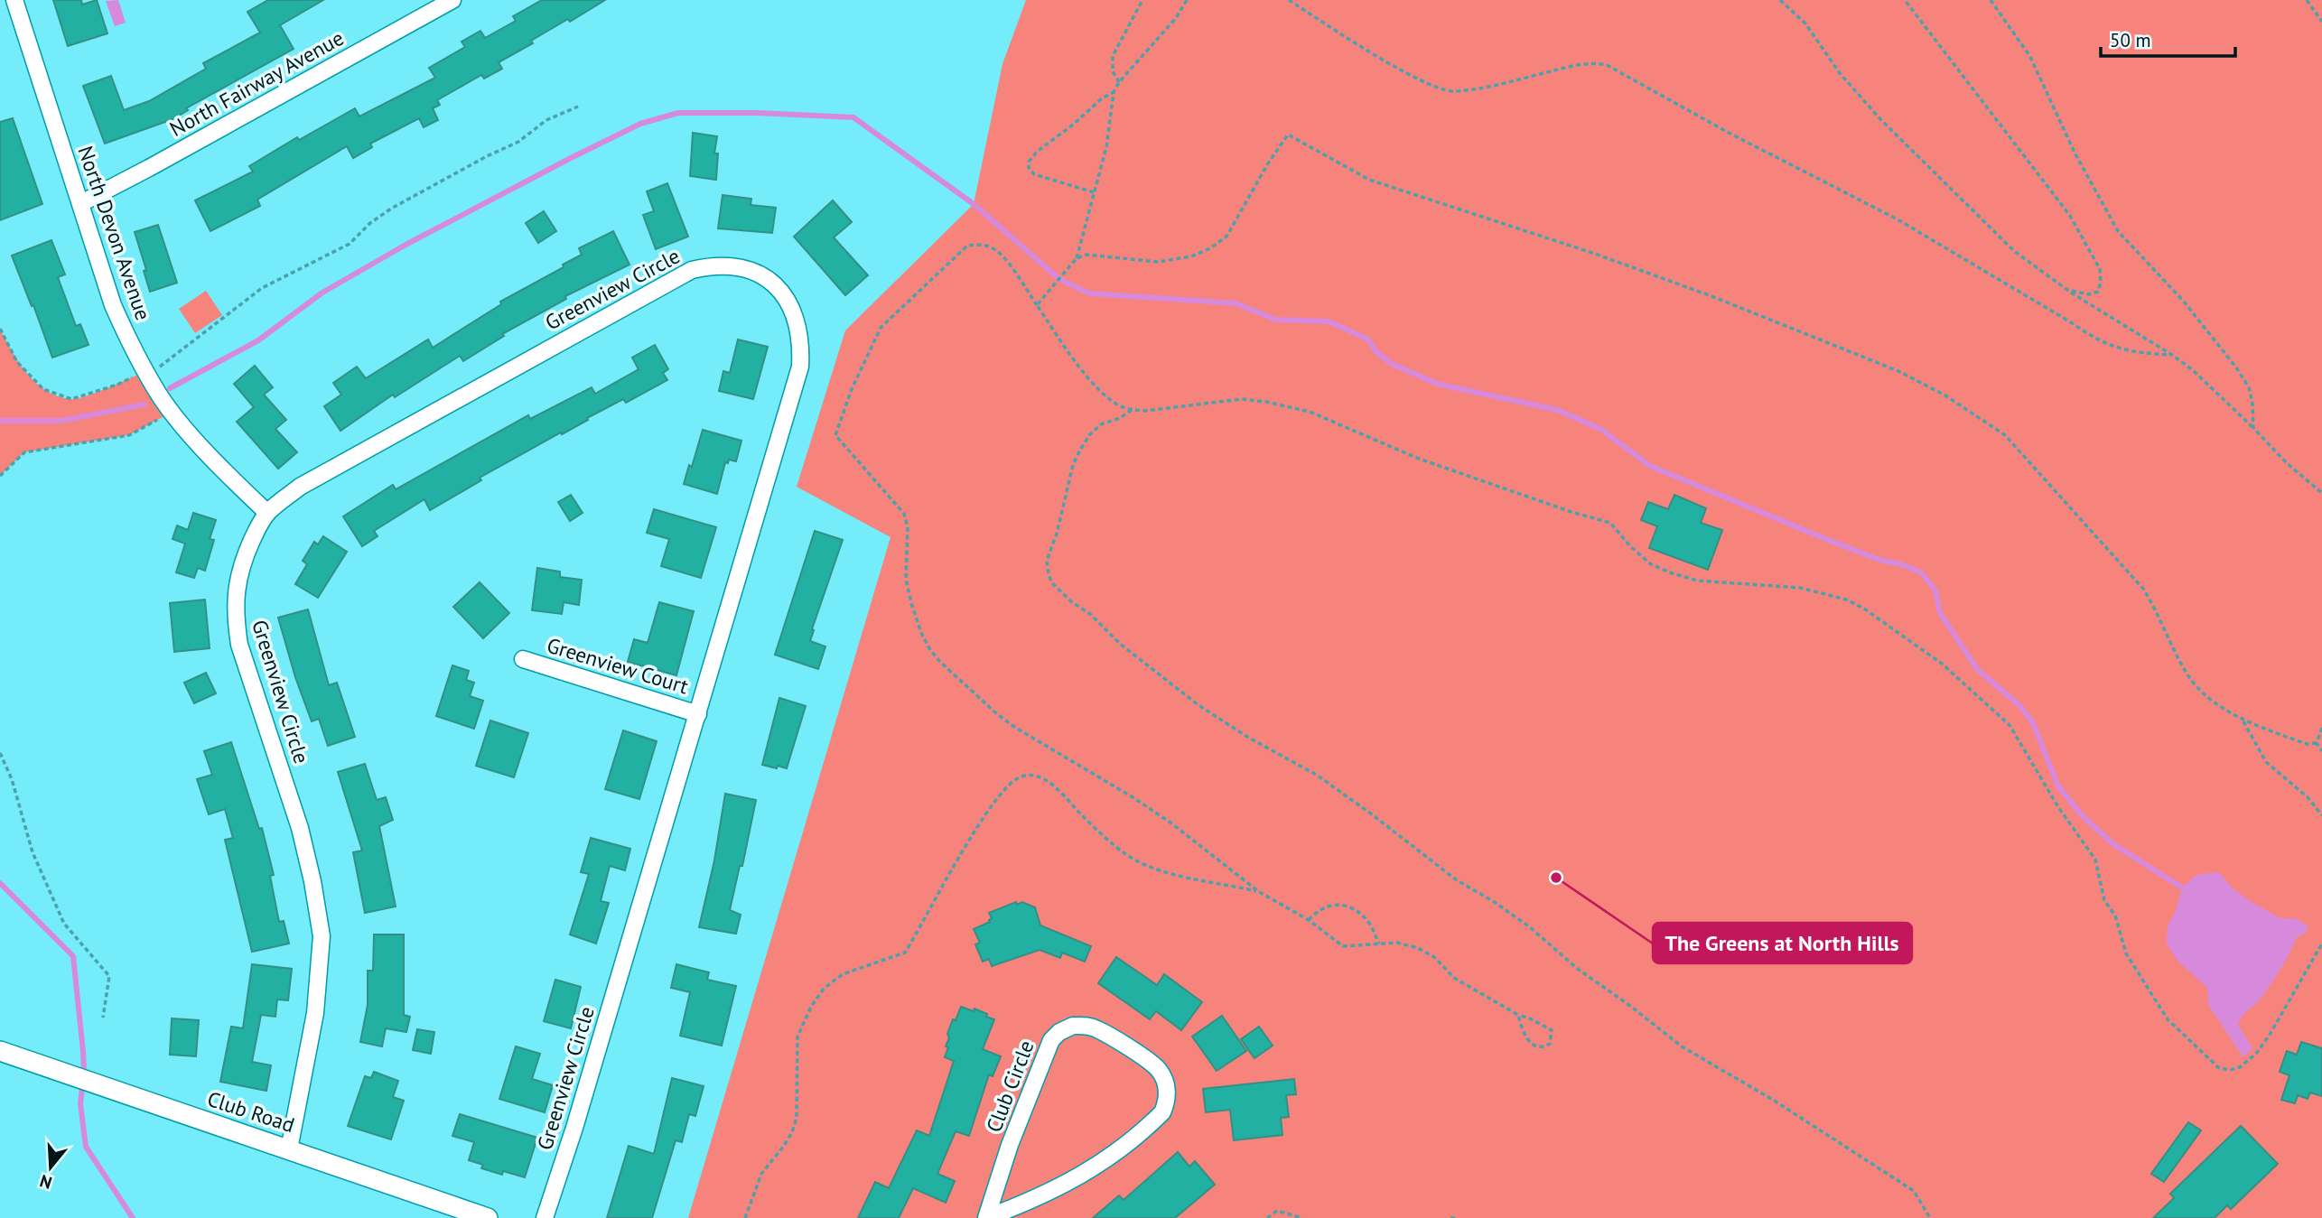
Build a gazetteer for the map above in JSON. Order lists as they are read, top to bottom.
{
  "streets": {
    "street": [
      "North Fairway Avenue",
      "North Devon Avenue",
      "Greenview Circle",
      "Greenview Court",
      "Club Circle",
      "Club Road"
    ]
  },
  "crossings": [
    ["North Fairway Avenue", "North Devon Avenue"],
    ["North Devon Avenue", "Greenview Circle"],
    ["Greenview Circle", "Greenview Court"],
    ["Greenview Circle", "Club Road"]
  ],
  "places": ["The Greens at North Hills"],
  "scale_bar": "50 m",
  "north": "bottom"
}
